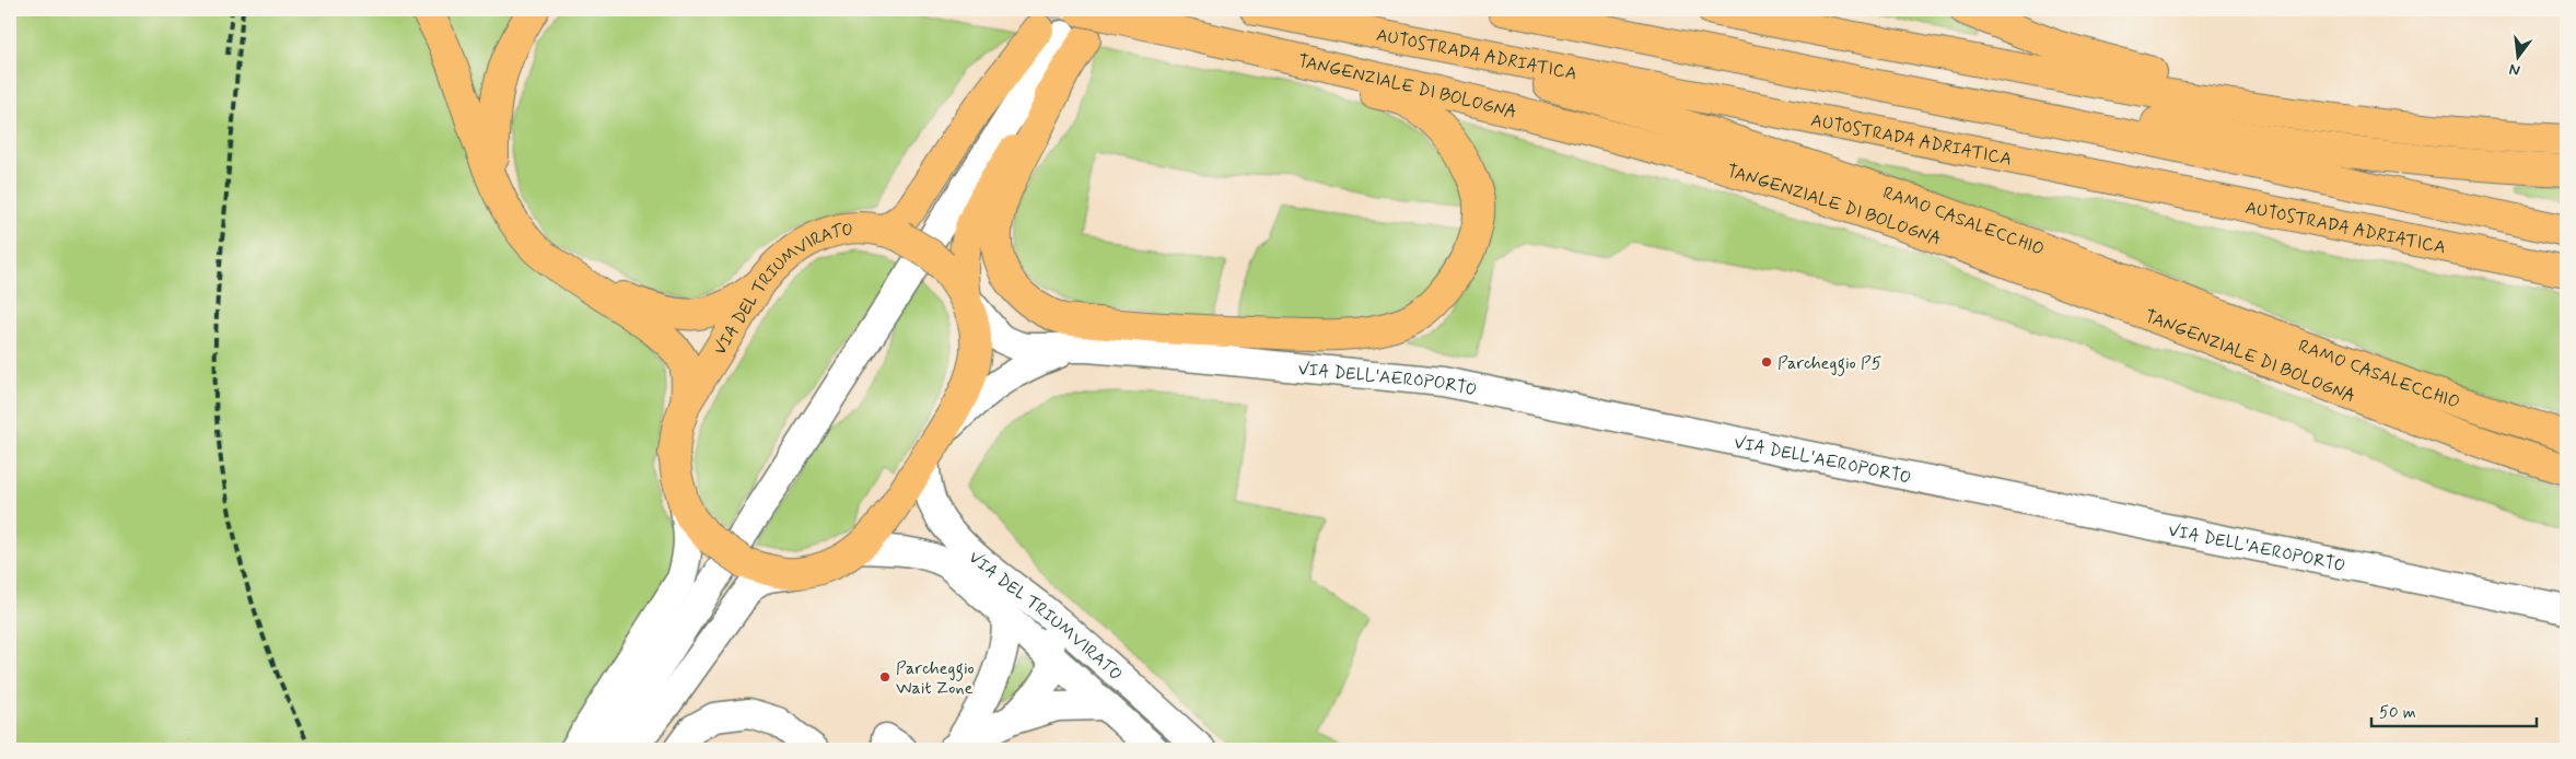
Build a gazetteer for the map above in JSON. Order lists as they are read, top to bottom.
{
  "streets": {
    "main road": [
      "AUTOSTRADA ADRIATICA",
      "TANGENZIALE DI BOLOGNA",
      "RAMO CASALECCHIO",
      "VIA DEL TRIUMVIRATO"
    ],
    "street": ["VIA DELL'AEROPORTO"]
  },
  "crossings": [
    ["AUTOSTRADA ADRIATICA", "RAMO CASALECCHIO"],
    ["VIA DEL TRIUMVIRATO", "VIA DELL'AEROPORTO"]
  ],
  "places": ["Parcheggio P5", "Parcheggio Wait Zone"],
  "scale_bar": "50 m",
  "north": "bottom"
}
